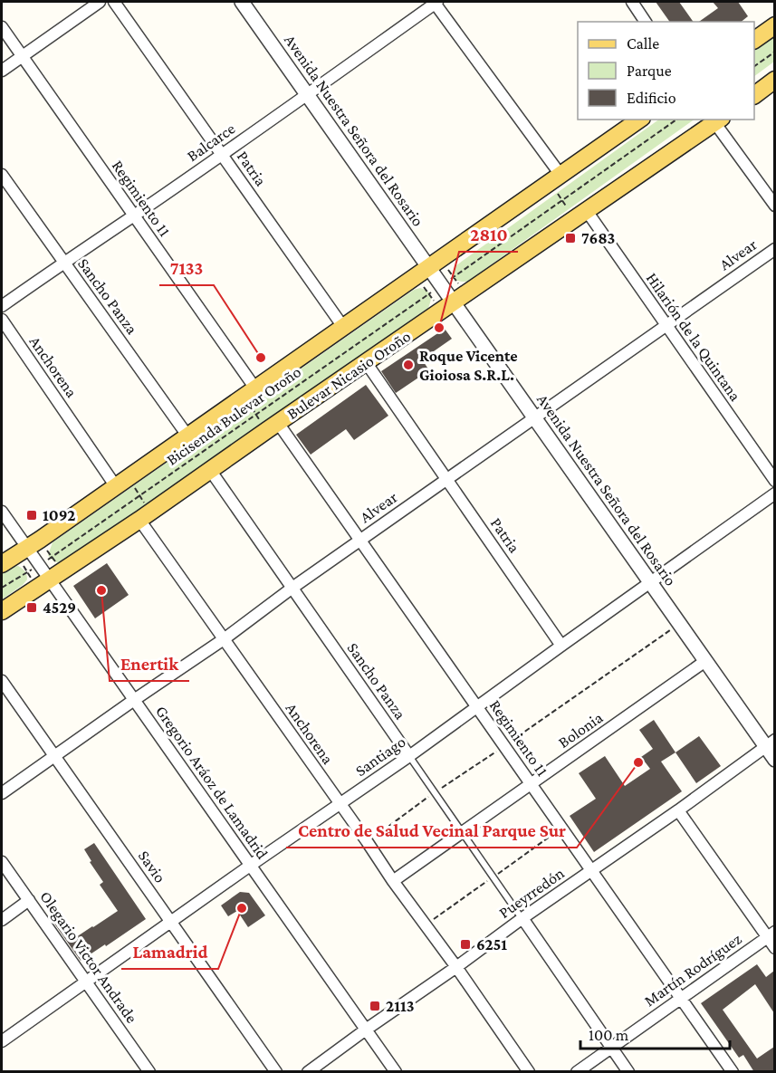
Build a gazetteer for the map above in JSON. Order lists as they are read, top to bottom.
{
  "streets": {
    "main road": ["Bulevar Nicasio Oroño"],
    "street": [
      "Avenida Nuestra Señora del Rosario",
      "Balcarce",
      "Patria",
      "Regimiento 11",
      "Alvear",
      "Sancho Panza",
      "Hilarión de la Quintana",
      "Anchorena",
      "Bolonia",
      "Santiago",
      "Gregorio Aráoz de Lamadrid",
      "Savio",
      "Pueyrredón",
      "Olegario Victor Andrade",
      "Martín Rodríguez"
    ],
    "path": ["Bicisenda Bulevar Oroño"]
  },
  "crossings": [
    ["Avenida Nuestra Señora del Rosario", "Balcarce"],
    ["Avenida Nuestra Señora del Rosario", "Alvear"],
    ["Avenida Nuestra Señora del Rosario", "Bulevar Nicasio Oroño"],
    ["Avenida Nuestra Señora del Rosario", "Bolonia"],
    ["Avenida Nuestra Señora del Rosario", "Santiago"],
    ["Avenida Nuestra Señora del Rosario", "Pueyrredón"],
    ["Balcarce", "Patria"],
    ["Balcarce", "Regimiento 11"],
    ["Balcarce", "Sancho Panza"],
    ["Patria", "Alvear"],
    ["Patria", "Bulevar Nicasio Oroño"],
    ["Patria", "Santiago"],
    ["Regimiento 11", "Alvear"],
    ["Regimiento 11", "Bulevar Nicasio Oroño"],
    ["Regimiento 11", "Bolonia"],
    ["Regimiento 11", "Santiago"],
    ["Regimiento 11", "Pueyrredón"],
    ["Regimiento 11", "Martín Rodríguez"],
    ["Alvear", "Sancho Panza"],
    ["Alvear", "Hilarión de la Quintana"],
    ["Alvear", "Anchorena"],
    ["Alvear", "Gregorio Aráoz de Lamadrid"],
    ["Alvear", "Savio"],
    ["Sancho Panza", "Bulevar Nicasio Oroño"],
    ["Sancho Panza", "Bolonia"],
    ["Sancho Panza", "Santiago"],
    ["Sancho Panza", "Pueyrredón"],
    ["Sancho Panza", "Martín Rodríguez"],
    ["Hilarión de la Quintana", "Bulevar Nicasio Oroño"],
    ["Anchorena", "Bulevar Nicasio Oroño"],
    ["Anchorena", "Bolonia"],
    ["Anchorena", "Santiago"],
    ["Anchorena", "Pueyrredón"],
    ["Bulevar Nicasio Oroño", "Gregorio Aráoz de Lamadrid"],
    ["Santiago", "Gregorio Aráoz de Lamadrid"],
    ["Santiago", "Savio"],
    ["Santiago", "Olegario Victor Andrade"],
    ["Gregorio Aráoz de Lamadrid", "Pueyrredón"]
  ],
  "places": {
    "transit": [
      "7683",
      "1092",
      "4529",
      "6251",
      "2113"
    ],
    "other": [
      "2810",
      "7133",
      "Roque Vicente Gioiosa S.R.L.",
      "Enertik",
      "Centro de Salud Vecinal Parque Sur",
      "Lamadrid"
    ]
  },
  "legend": ["Calle", "Parque", "Edificio"],
  "scale_bar": "100 m"
}
